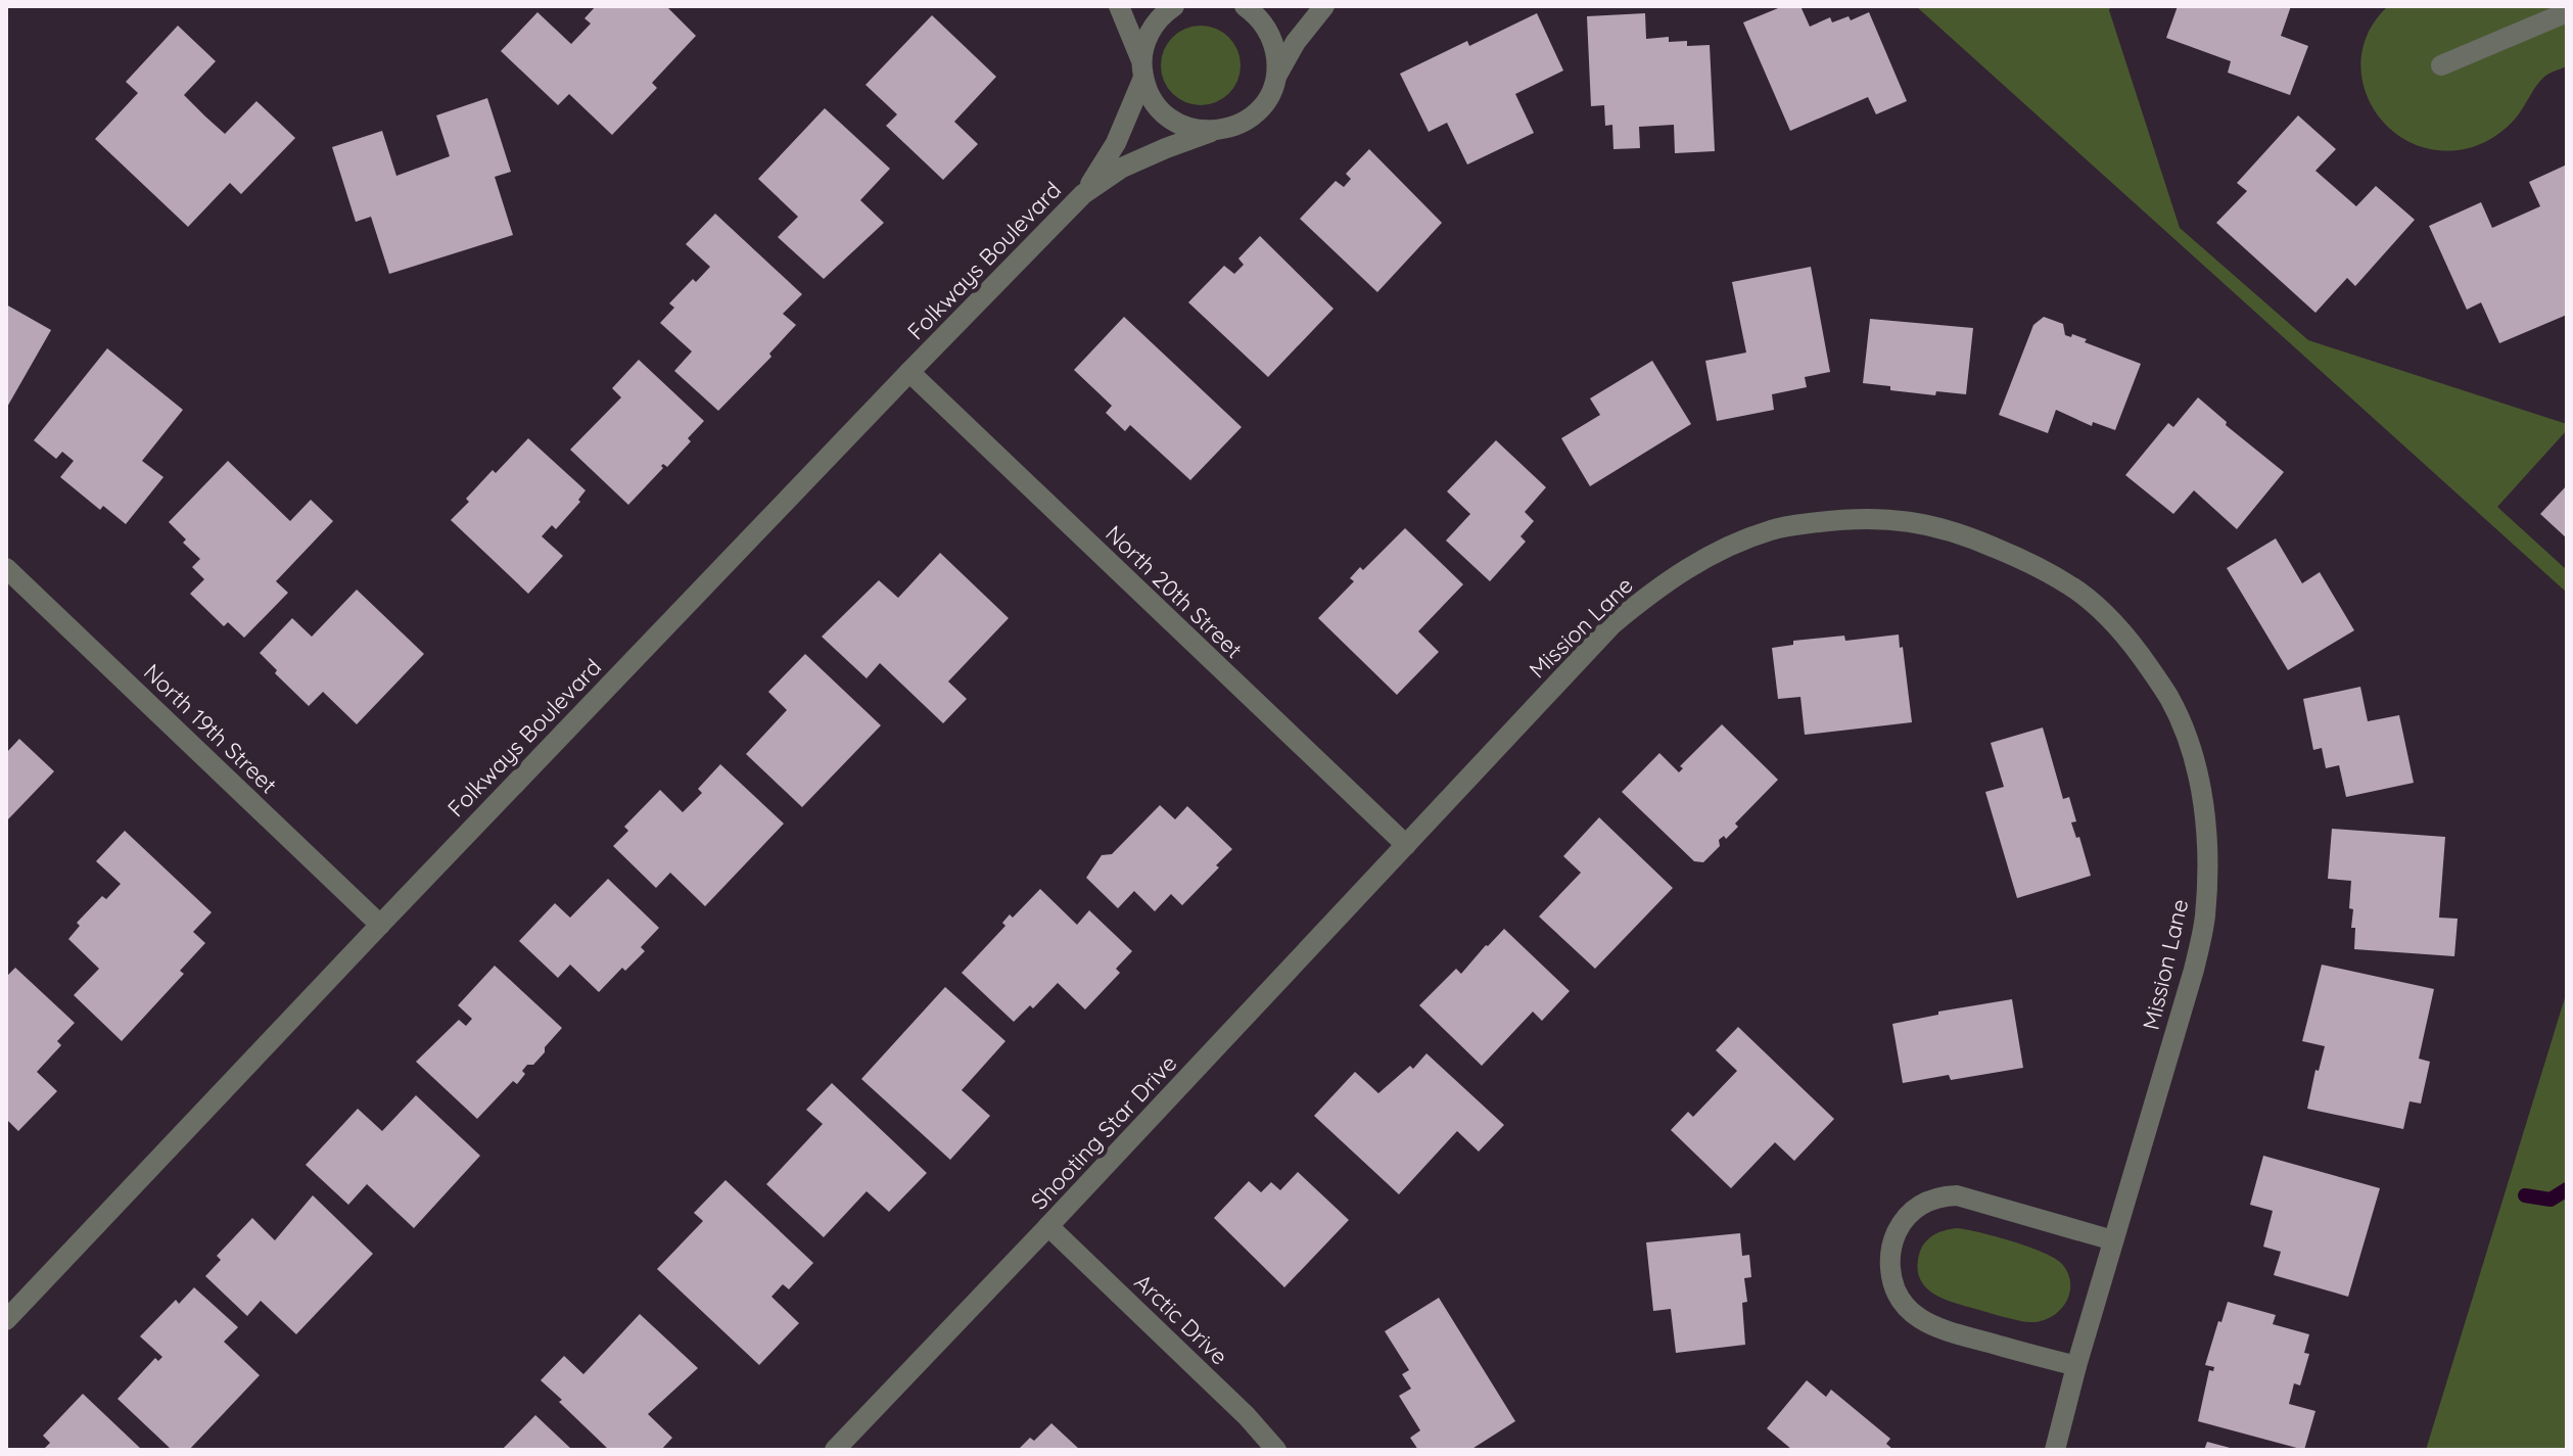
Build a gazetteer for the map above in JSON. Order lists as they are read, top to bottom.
{
  "streets": {
    "street": [
      "Folkways Boulevard",
      "North 20th Street",
      "Mission Lane",
      "North 19th Street",
      "Shooting Star Drive",
      "Arctic Drive"
    ]
  },
  "crossings": [
    ["Folkways Boulevard", "North 20th Street"],
    ["Folkways Boulevard", "North 19th Street"],
    ["North 20th Street", "Mission Lane"],
    ["North 20th Street", "Shooting Star Drive"],
    ["Mission Lane", "Shooting Star Drive"],
    ["Shooting Star Drive", "Arctic Drive"]
  ]
}
